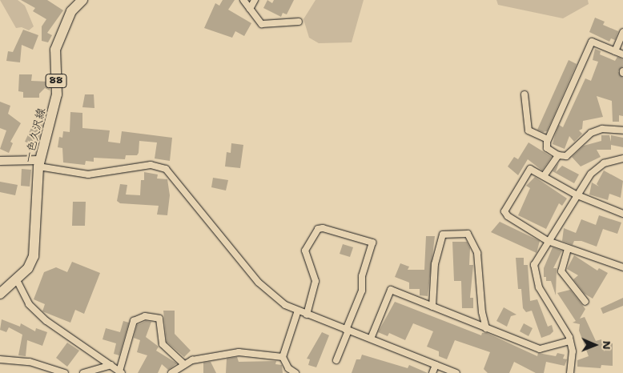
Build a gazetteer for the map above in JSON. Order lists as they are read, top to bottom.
{
  "streets": {
    "main road": ["88", "一色久沢線"]
  },
  "north": "right"
}
